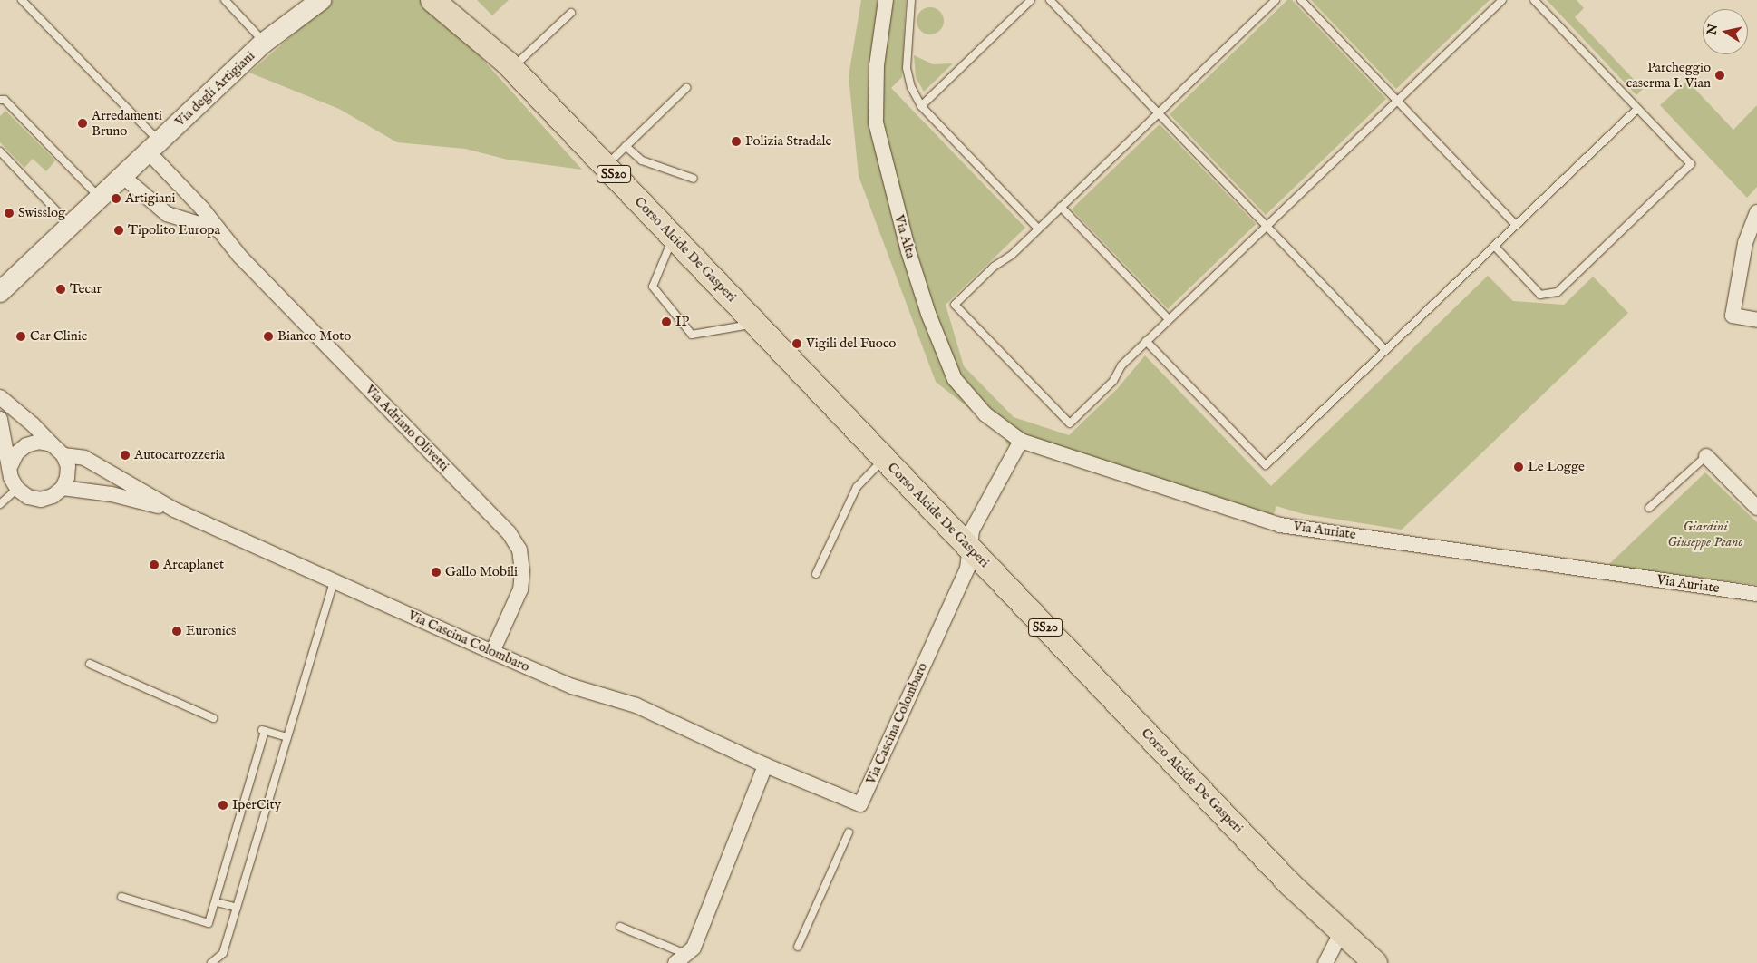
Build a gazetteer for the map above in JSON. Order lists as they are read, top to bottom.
{
  "streets": {
    "main road": ["Via degli Artigiani", "SS20", "Corso Alcide De Gasperi"],
    "street": [
      "Via Alta",
      "Via Adriano Olivetti",
      "Via Auriate",
      "Via Cascina Colombaro"
    ]
  },
  "crossings": [
    ["Via degli Artigiani", "Via Adriano Olivetti"],
    ["Via Alta", "Via Auriate"],
    ["Corso Alcide De Gasperi", "Via Cascina Colombaro"],
    ["Via Adriano Olivetti", "Via Cascina Colombaro"]
  ],
  "parks": ["Giardini Giuseppe Peano"],
  "places": [
    "Parcheggio caserma I. Vian",
    "Arredamenti Bruno",
    "Polizia Stradale",
    "Artigiani",
    "Swisslog",
    "Tipolito Europa",
    "Tecar",
    "IP",
    "Car Clinic",
    "Bianco Moto",
    "Vigili del Fuoco",
    "Autocarrozzeria",
    "Le Logge",
    "Arcaplanet",
    "Gallo Mobili",
    "Euronics",
    "IperCity"
  ],
  "north": "left"
}
